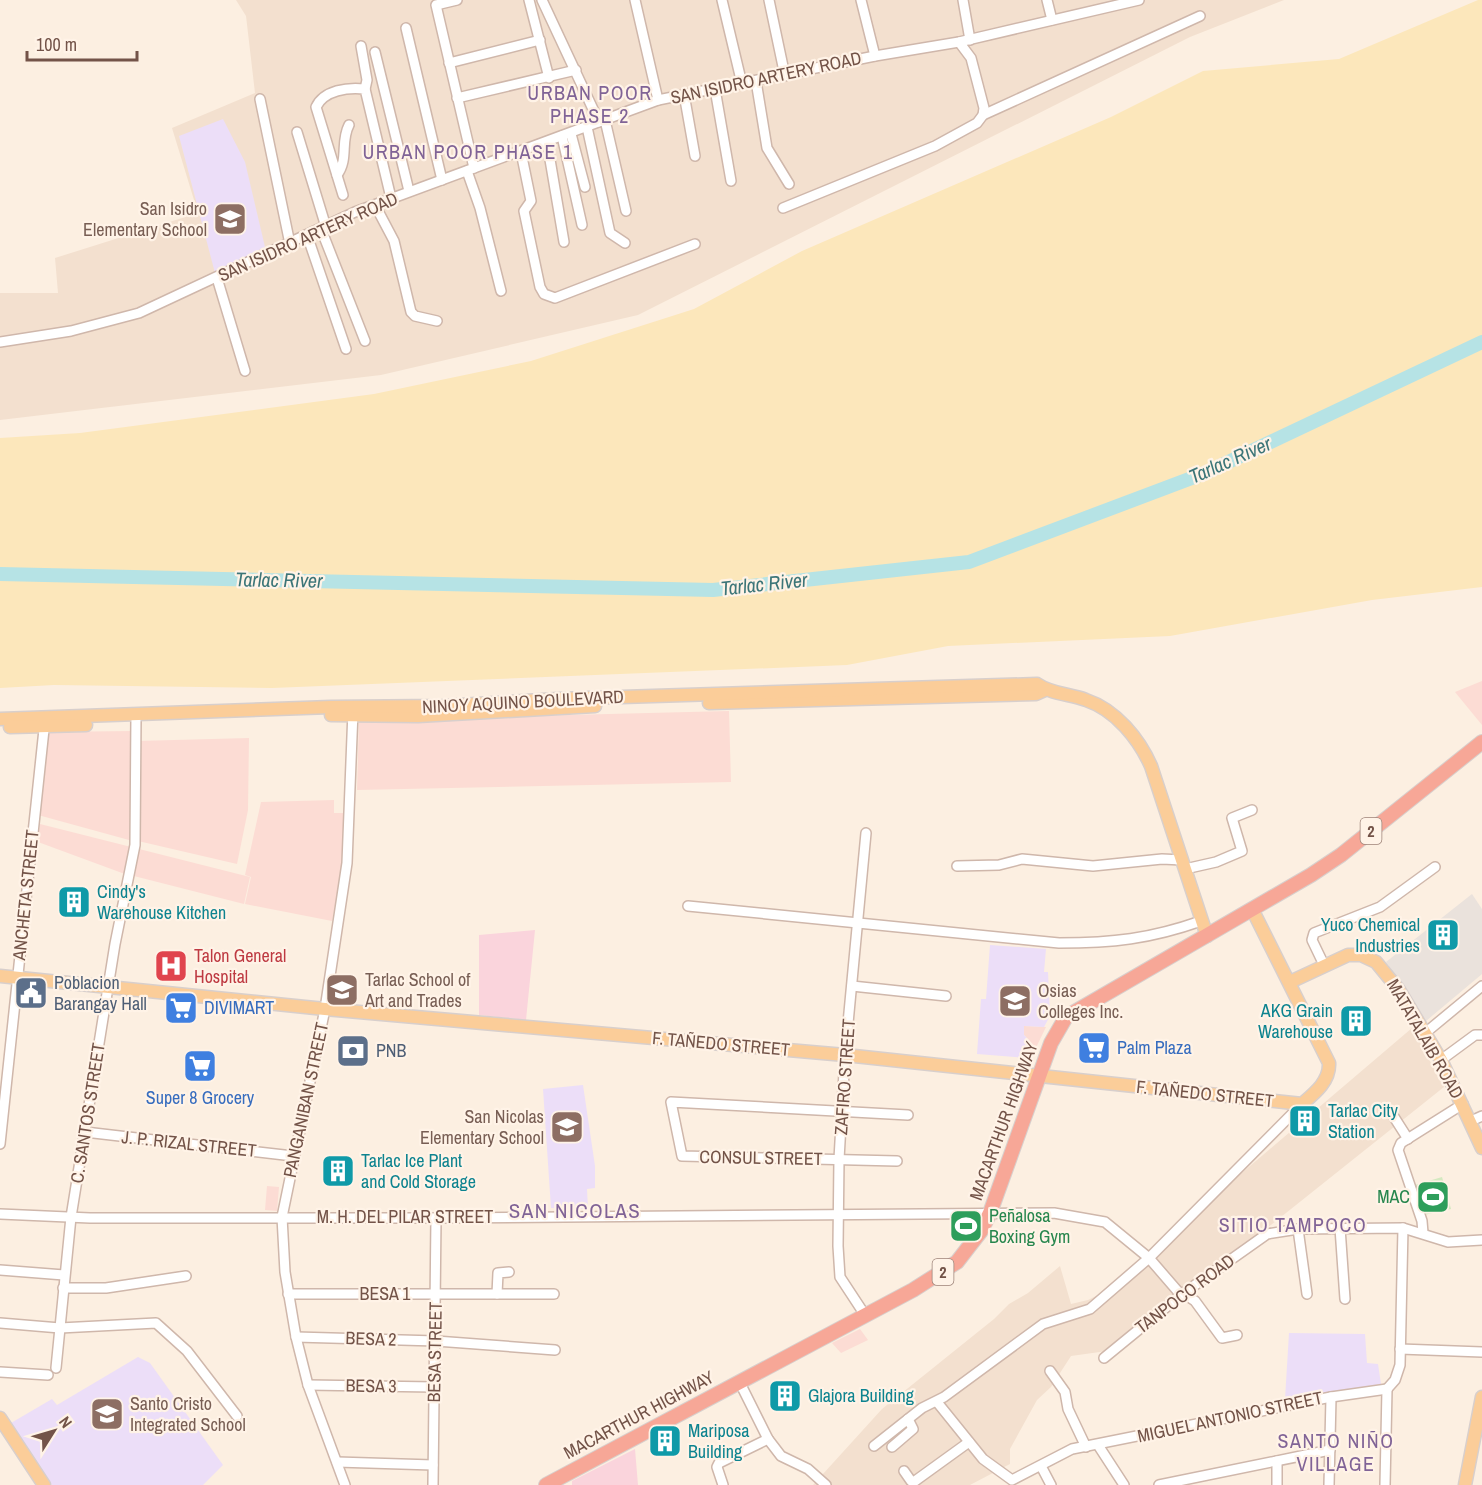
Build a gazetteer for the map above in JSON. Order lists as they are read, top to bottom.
{
  "streets": {
    "highway": ["2", "MACARTHUR HIGHWAY"],
    "main road": ["NINOY AQUINO BOULEVARD", "MATATALAIB ROAD", "F. TAÑEDO STREET"],
    "street": [
      "SAN ISIDRO ARTERY ROAD",
      "ANCHETA STREET",
      "ZAFIRO STREET",
      "PANGANIBAN STREET",
      "C. SANTOS STREET",
      "J. P. RIZAL STREET",
      "CONSUL STREET",
      "M. H. DEL PILAR STREET",
      "BESA 1",
      "TANPOCO ROAD",
      "BESA 2",
      "BESA STREET",
      "BESA 3",
      "MIGUEL ANTONIO STREET"
    ]
  },
  "crossings": [
    ["NINOY AQUINO BOULEVARD", "ANCHETA STREET"],
    ["NINOY AQUINO BOULEVARD", "PANGANIBAN STREET"],
    ["NINOY AQUINO BOULEVARD", "C. SANTOS STREET"],
    ["NINOY AQUINO BOULEVARD", "MACARTHUR HIGHWAY"],
    ["ANCHETA STREET", "F. TAÑEDO STREET"],
    ["F. TAÑEDO STREET", "ZAFIRO STREET"],
    ["F. TAÑEDO STREET", "PANGANIBAN STREET"],
    ["F. TAÑEDO STREET", "C. SANTOS STREET"],
    ["F. TAÑEDO STREET", "MACARTHUR HIGHWAY"],
    ["ZAFIRO STREET", "MACARTHUR HIGHWAY"],
    ["ZAFIRO STREET", "CONSUL STREET"],
    ["ZAFIRO STREET", "M. H. DEL PILAR STREET"],
    ["PANGANIBAN STREET", "J. P. RIZAL STREET"],
    ["PANGANIBAN STREET", "M. H. DEL PILAR STREET"],
    ["PANGANIBAN STREET", "BESA 1"],
    ["PANGANIBAN STREET", "BESA 2"],
    ["PANGANIBAN STREET", "BESA 3"],
    ["C. SANTOS STREET", "J. P. RIZAL STREET"],
    ["C. SANTOS STREET", "M. H. DEL PILAR STREET"],
    ["MACARTHUR HIGHWAY", "M. H. DEL PILAR STREET"],
    ["M. H. DEL PILAR STREET", "TANPOCO ROAD"],
    ["M. H. DEL PILAR STREET", "BESA STREET"],
    ["BESA 1", "BESA STREET"],
    ["BESA 2", "BESA STREET"],
    ["BESA STREET", "BESA 3"]
  ],
  "districts": [
    "URBAN POOR PHASE 2",
    "URBAN POOR PHASE 1",
    "SAN NICOLAS",
    "SITIO TAMPOCO",
    "SANTO NIÑO VILLAGE"
  ],
  "water": ["Tarlac River"],
  "places": {
    "school or university": [
      "San Isidro Elementary School",
      "Tarlac School of Art and Trades",
      "Osias Colleges Inc.",
      "San Nicolas Elementary School",
      "Santo Cristo Integrated School"
    ],
    "building": [
      "Cindy's Warehouse Kitchen",
      "Yuco Chemical Industries",
      "AKG Grain Warehouse",
      "Tarlac City Station",
      "Tarlac Ice Plant and Cold Storage",
      "Glajora Building",
      "Mariposa Building"
    ],
    "hospital": ["Talon General Hospital"],
    "public building": ["Poblacion Barangay Hall"],
    "supermarket": ["DIVIMART", "Palm Plaza", "Super 8 Grocery"],
    "bank": ["PNB"],
    "sports": ["MAC", "Peñalosa Boxing Gym"]
  },
  "scale_bar": "100 m",
  "north": "top right"
}
